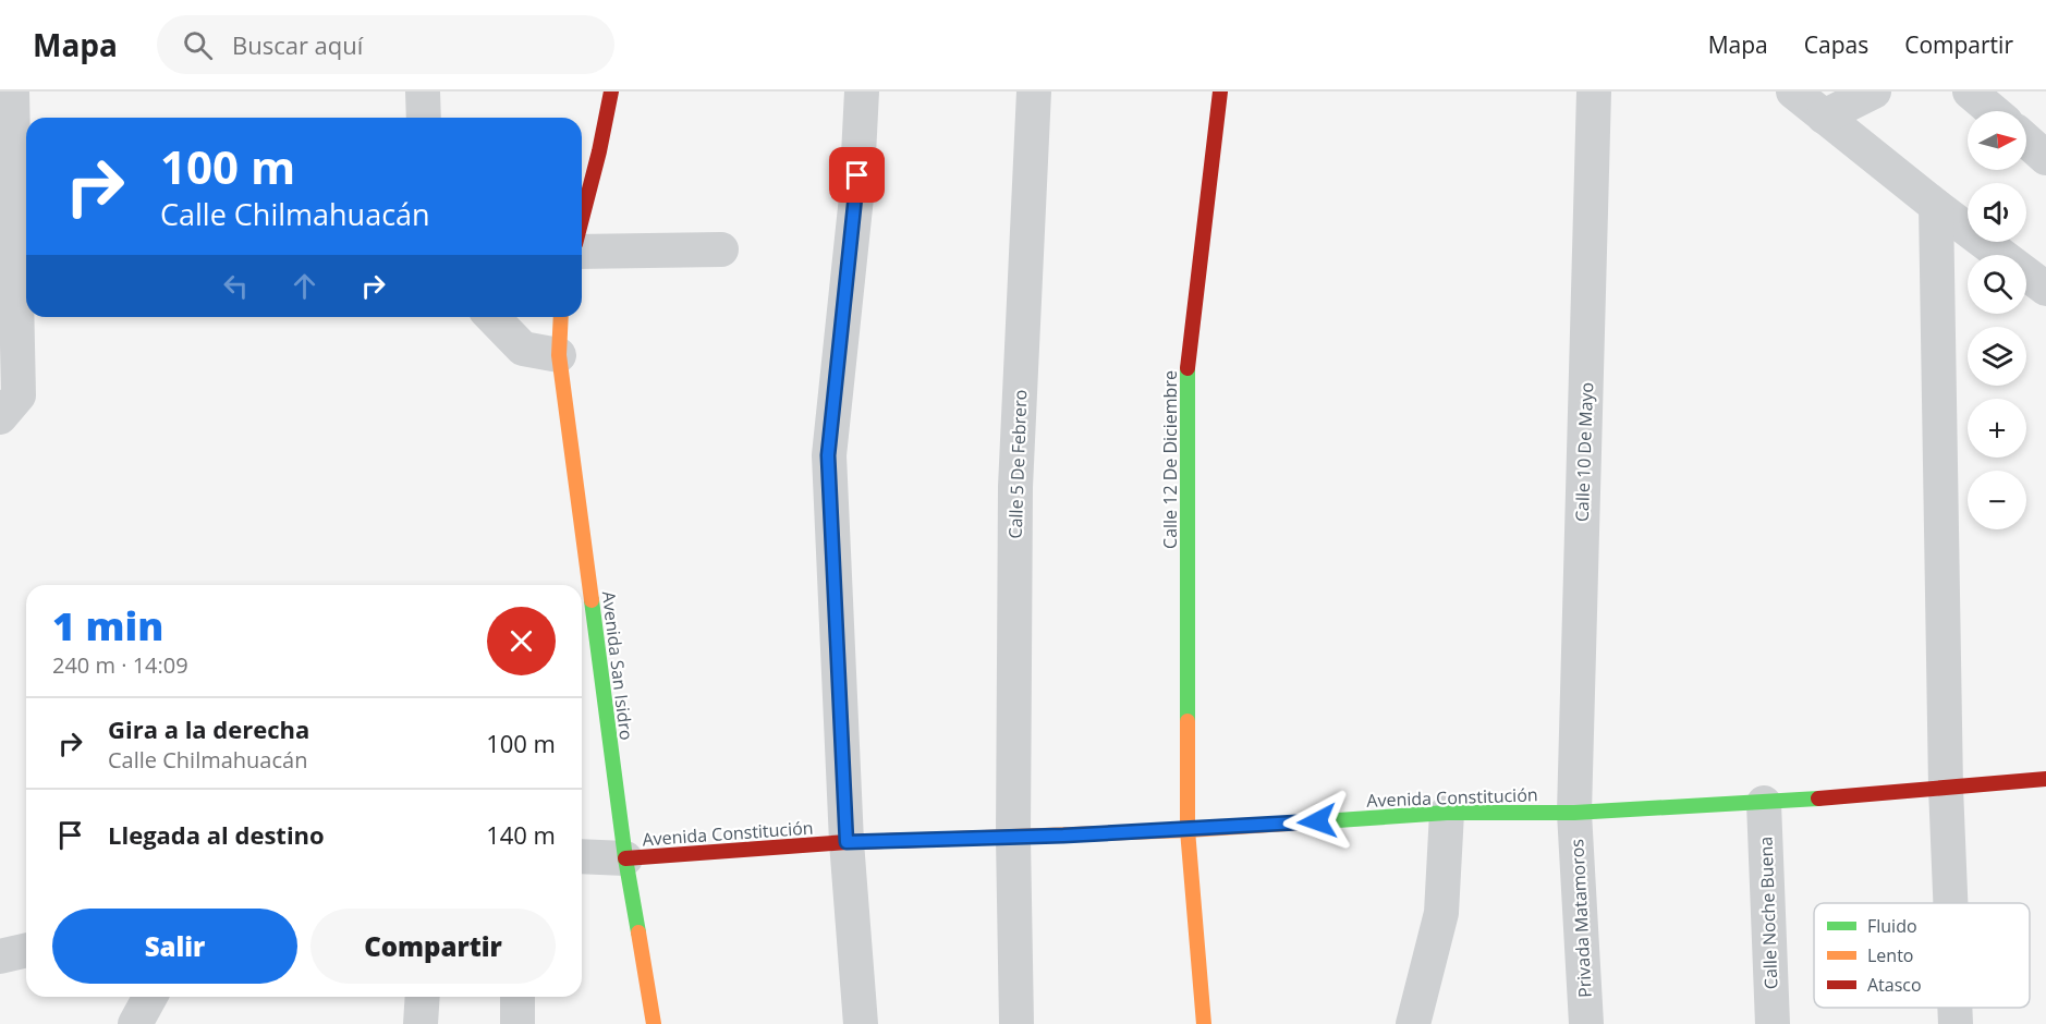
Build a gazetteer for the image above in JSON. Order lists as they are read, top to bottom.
{
  "streets": {
    "main road": ["Calle 12 De Diciembre", "Avenida San Isidro", "Avenida Constitución"],
    "street": [
      "Calle 10 De Mayo",
      "Calle 5 De Febrero",
      "Calle Noche Buena",
      "Privada Matamoros"
    ]
  },
  "crossings": [
    ["Calle 10 De Mayo", "Avenida Constitución"],
    ["Calle 10 De Mayo", "Privada Matamoros"],
    ["Calle 12 De Diciembre", "Avenida Constitución"],
    ["Calle 5 De Febrero", "Avenida Constitución"],
    ["Avenida San Isidro", "Avenida Constitución"],
    ["Avenida Constitución", "Calle Noche Buena"],
    ["Avenida Constitución", "Privada Matamoros"]
  ],
  "legend": ["Fluido", "Lento", "Atasco"],
  "north": "right",
  "page": {
    "header": "Mapa",
    "search": "Buscar aquí",
    "nav": ["Mapa", "Capas", "Compartir"],
    "map_buttons": ["+", "−"],
    "turn": ["100 m", "Calle Chilmahuacán"],
    "heading": ["1 min", "240 m · 14:09"],
    "list": [
      {
        "name": "Gira a la derecha",
        "note": "Calle Chilmahuacán",
        "value": "100 m"
      },
      {
        "name": "Llegada al destino",
        "value": "140 m"
      }
    ],
    "buttons": ["Salir", "Compartir"]
  }
}
